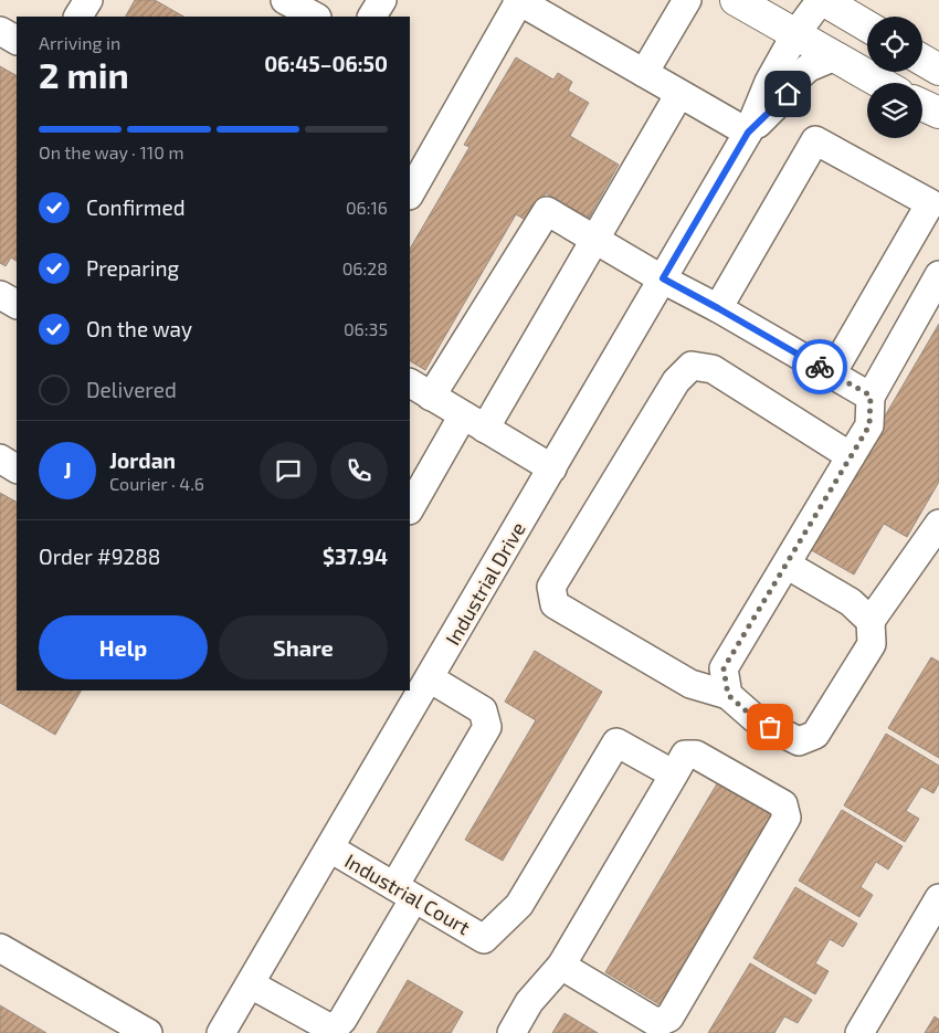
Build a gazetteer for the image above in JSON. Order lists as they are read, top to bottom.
{
  "streets": {
    "street": ["Industrial Drive", "Industrial Court"]
  },
  "crossings": [
    ["Industrial Drive", "Industrial Court"]
  ],
  "page": {
    "heading": ["2 min", "Arriving in", "06:45–06:50"],
    "panel": [
      "Jordan",
      "Courier · 4.6",
      "Order #9288",
      "$37.94"
    ],
    "bar": "On the way · 110 m",
    "list": [
      ["Confirmed", "06:16"],
      ["Preparing", "06:28"],
      ["On the way", "06:35"],
      "Delivered"
    ],
    "round": "J",
    "buttons": ["Help", "Share"]
  }
}
